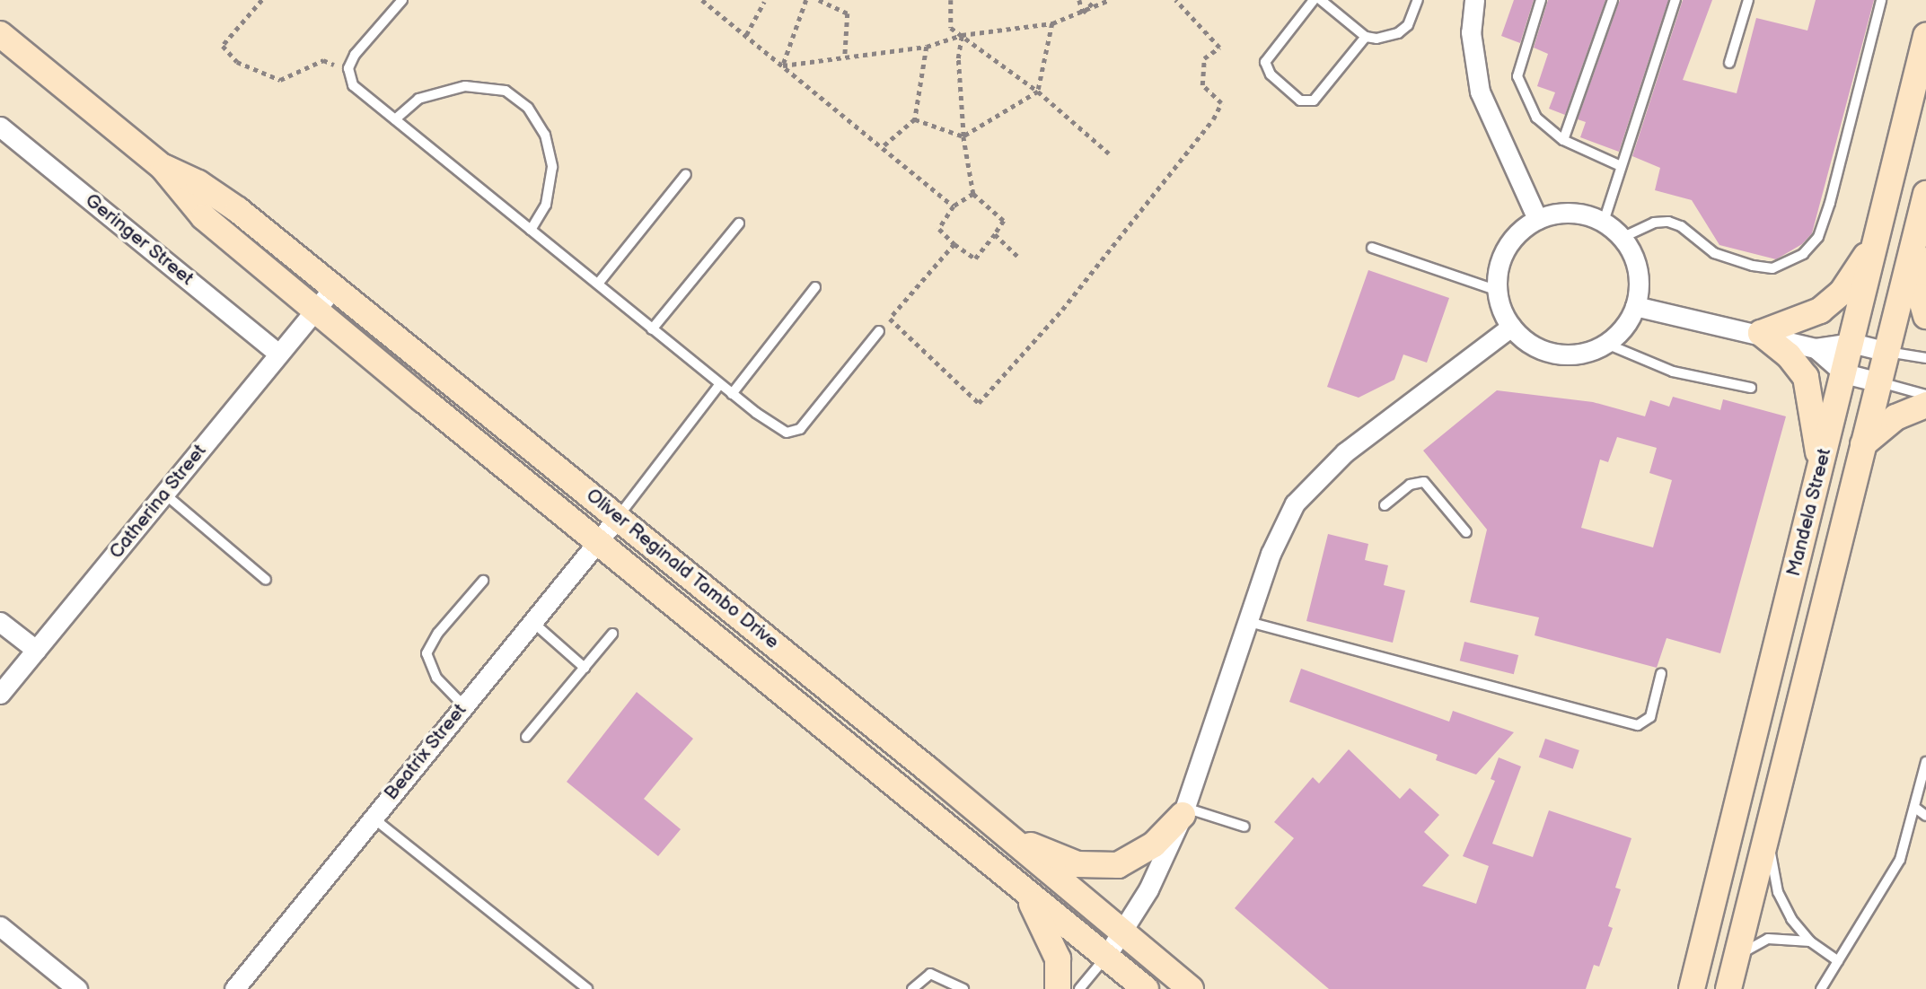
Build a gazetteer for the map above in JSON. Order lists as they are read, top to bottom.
{
  "streets": {
    "main road": ["Mandela Street", "Oliver Reginald Tambo Drive"],
    "street": ["Geringer Street", "Catherina Street", "Beatrix Street"]
  },
  "crossings": [
    ["Geringer Street", "Catherina Street"],
    ["Catherina Street", "Oliver Reginald Tambo Drive"],
    ["Oliver Reginald Tambo Drive", "Beatrix Street"]
  ]
}
